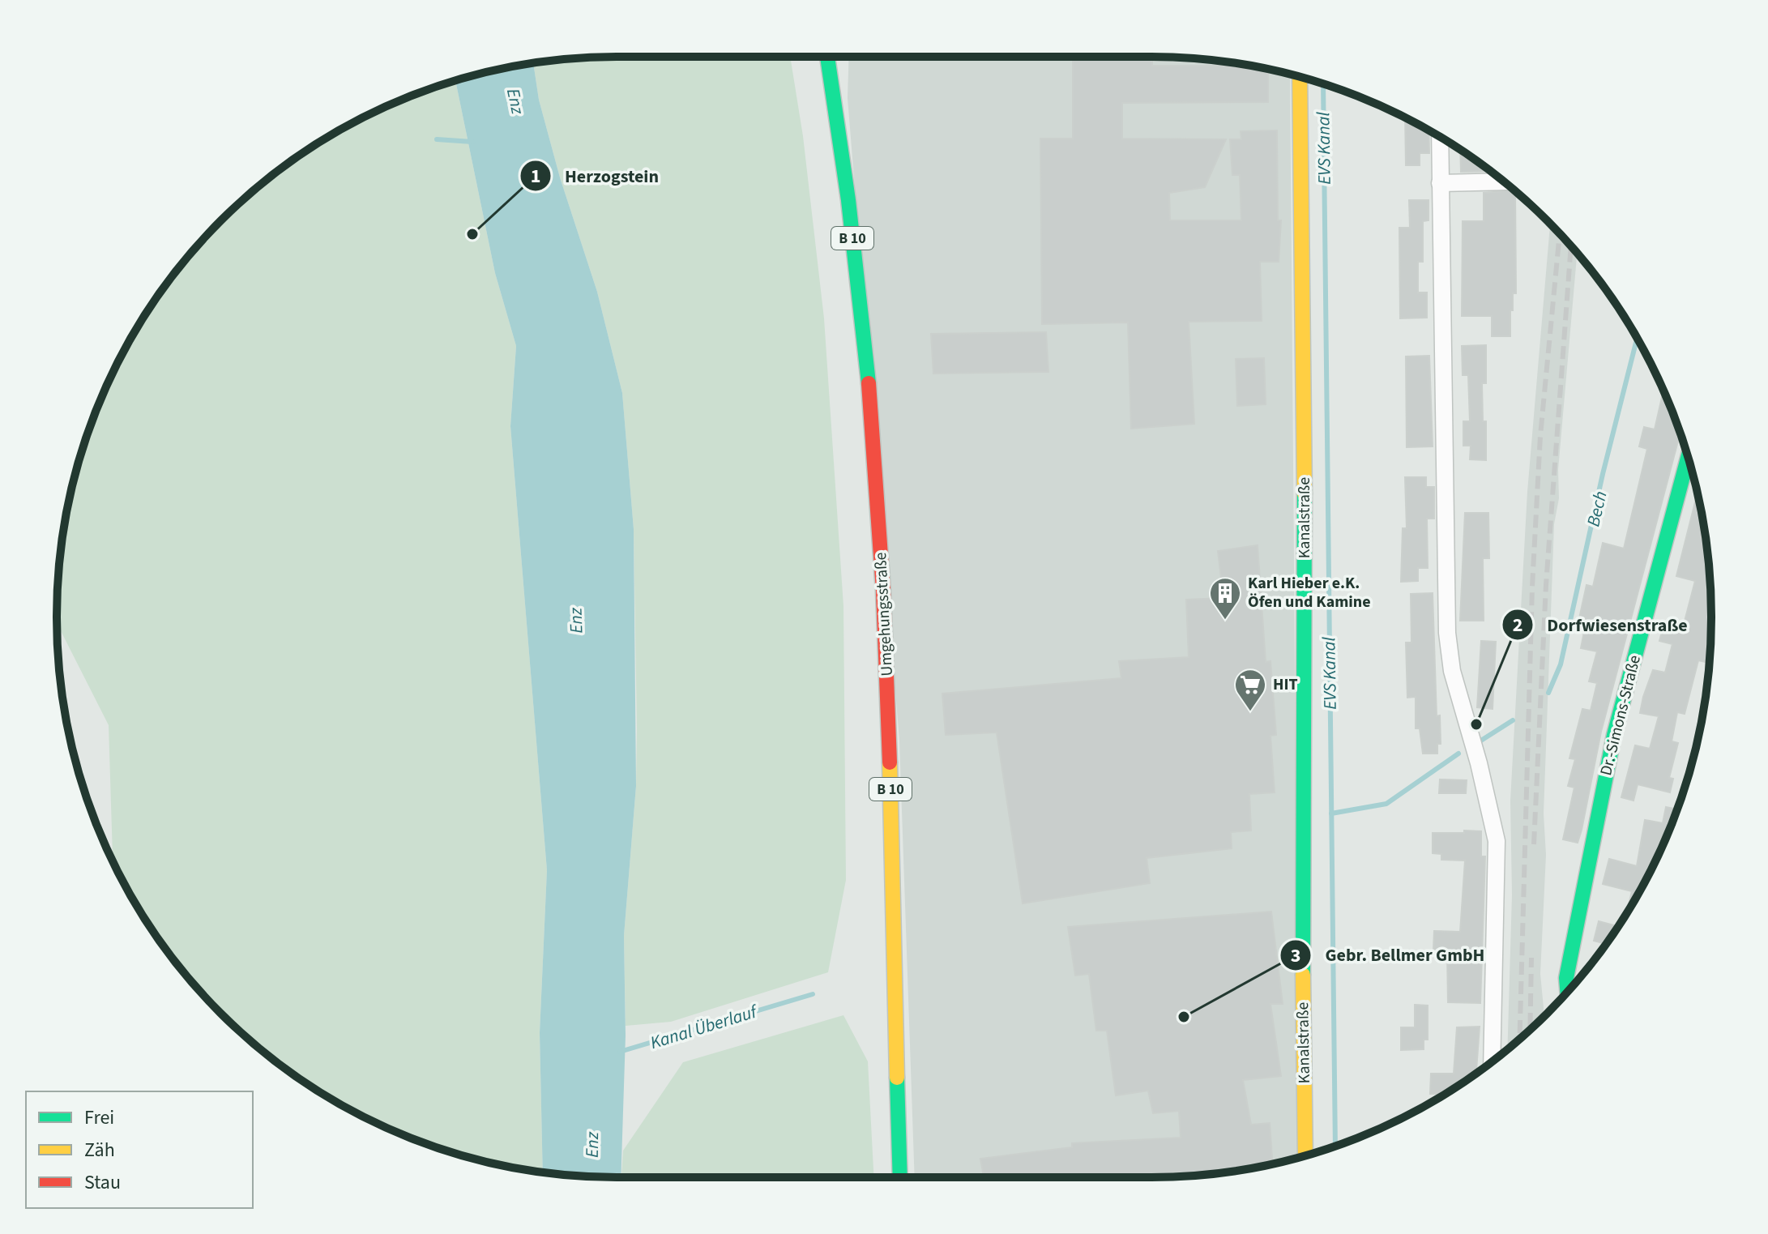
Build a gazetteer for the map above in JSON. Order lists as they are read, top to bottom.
{
  "streets": {
    "street": [
      "B 10",
      "Kanalstraße",
      "Umgehungsstraße",
      "Dr.-Simons-Straße"
    ]
  },
  "water": [
    "Enz",
    "EVS Kanal",
    "Bech",
    "Kanal Überlauf"
  ],
  "places": {
    "other": ["Herzogstein", "Dorfwiesenstraße", "Gebr. Bellmer GmbH"],
    "building": ["Karl Hieber e.K. Öfen und Kamine"],
    "supermarket": ["HIT"]
  },
  "legend": ["Frei", "Zäh", "Stau"]
}
